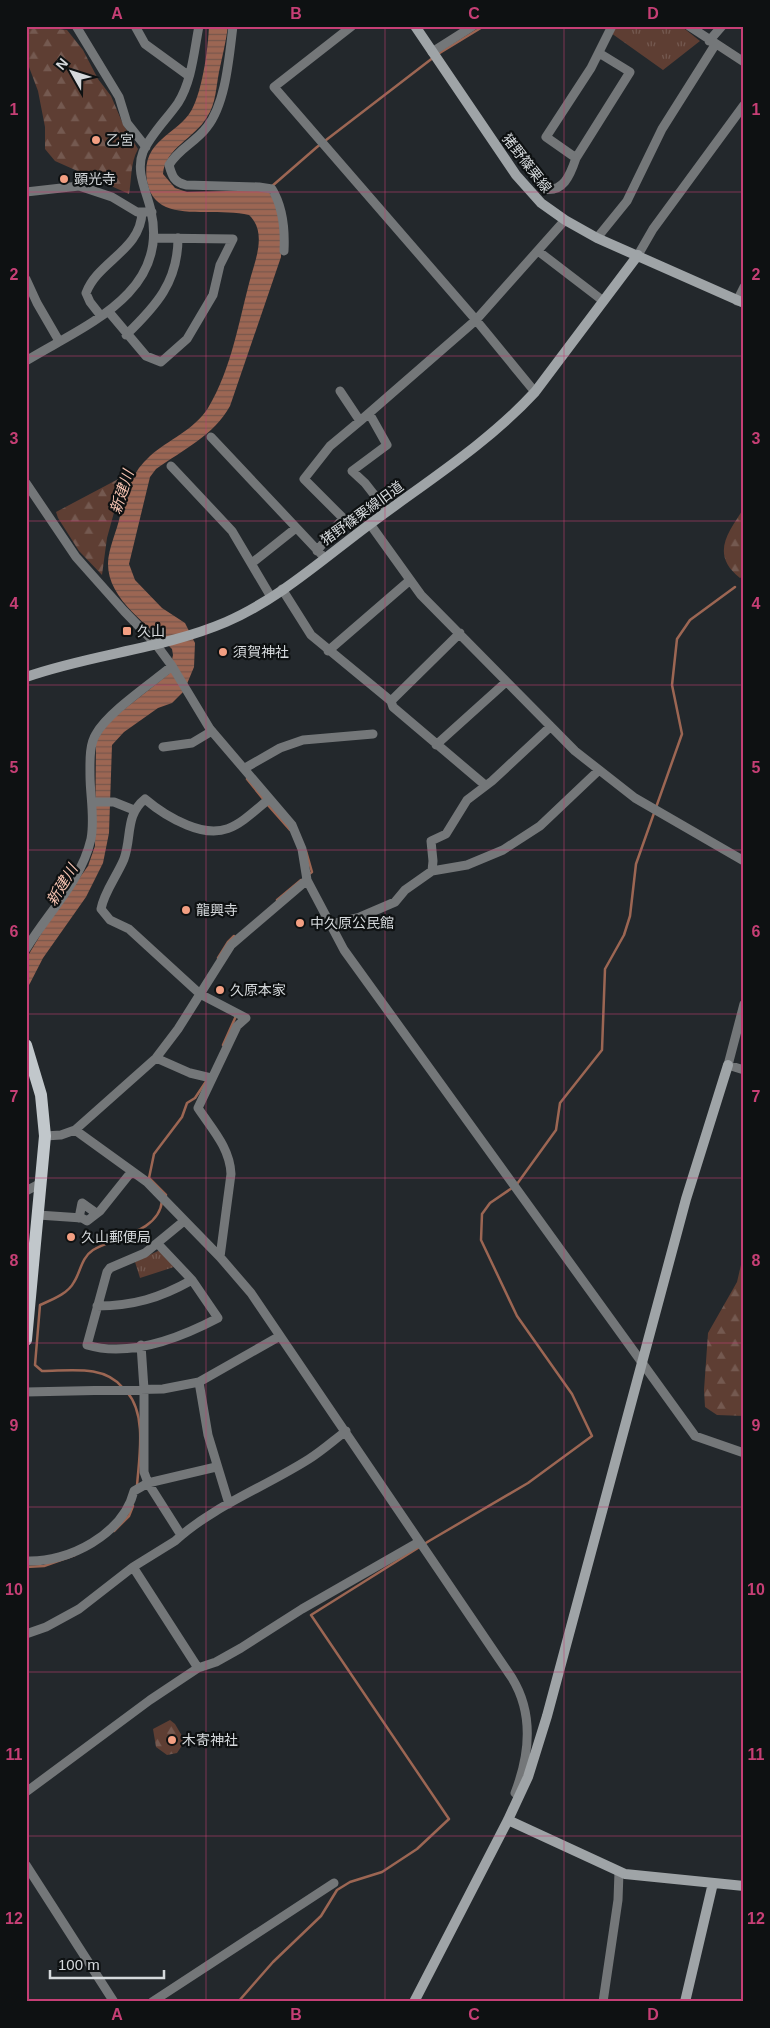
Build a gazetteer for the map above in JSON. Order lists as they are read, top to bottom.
{
  "streets": {
    "street": ["猪野篠栗線", "猪野篠栗線旧道"]
  },
  "crossings": [
    ["猪野篠栗線", "猪野篠栗線旧道"]
  ],
  "water": ["新建川"],
  "places": {
    "other": [
      "乙宮",
      "顕光寺",
      "須賀神社",
      "龍興寺",
      "中久原公民館",
      "久原本家",
      "久山郵便局",
      "木寄神社"
    ],
    "transit": ["久山"]
  },
  "scale_bar": "100 m",
  "north": "top left",
  "grid": {
    "columns": [
      "A",
      "B",
      "C",
      "D"
    ],
    "rows": [
      "1",
      "2",
      "3",
      "4",
      "5",
      "6",
      "7",
      "8",
      "9",
      "10",
      "11",
      "12"
    ]
  }
}
